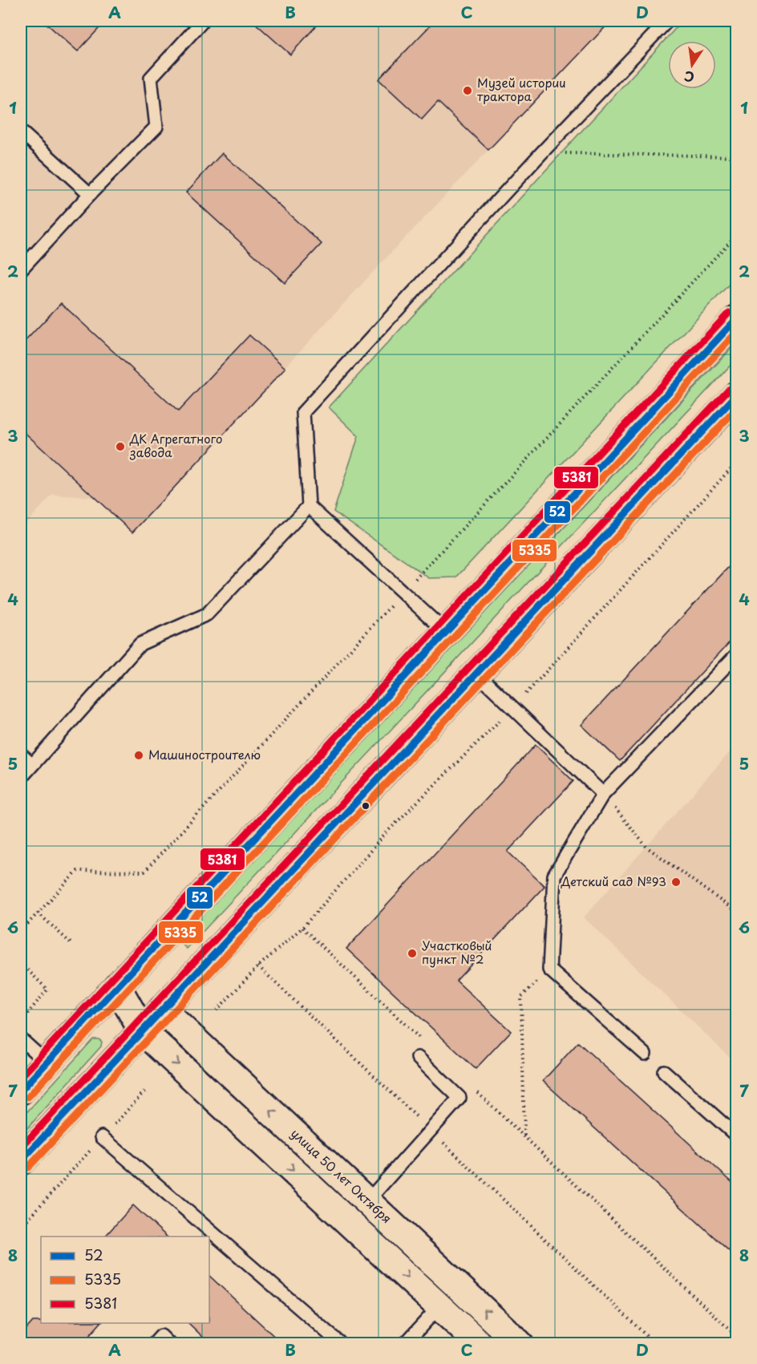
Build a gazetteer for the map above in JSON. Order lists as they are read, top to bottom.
{
  "streets": {
    "main road": ["улица 50 лет Октября"]
  },
  "places": [
    "Музей истории трактора",
    "ДК Агрегатного завода",
    "Машиностроителю",
    "Детский сад №93",
    "Участковый пункт №2"
  ],
  "lines": ["transit line 5381", "transit line 52", "transit line 5335"],
  "legend": ["52", "5335", "5381"],
  "north": "bottom",
  "grid": {
    "columns": [
      "A",
      "B",
      "C",
      "D"
    ],
    "rows": [
      "1",
      "2",
      "3",
      "4",
      "5",
      "6",
      "7",
      "8"
    ]
  }
}
